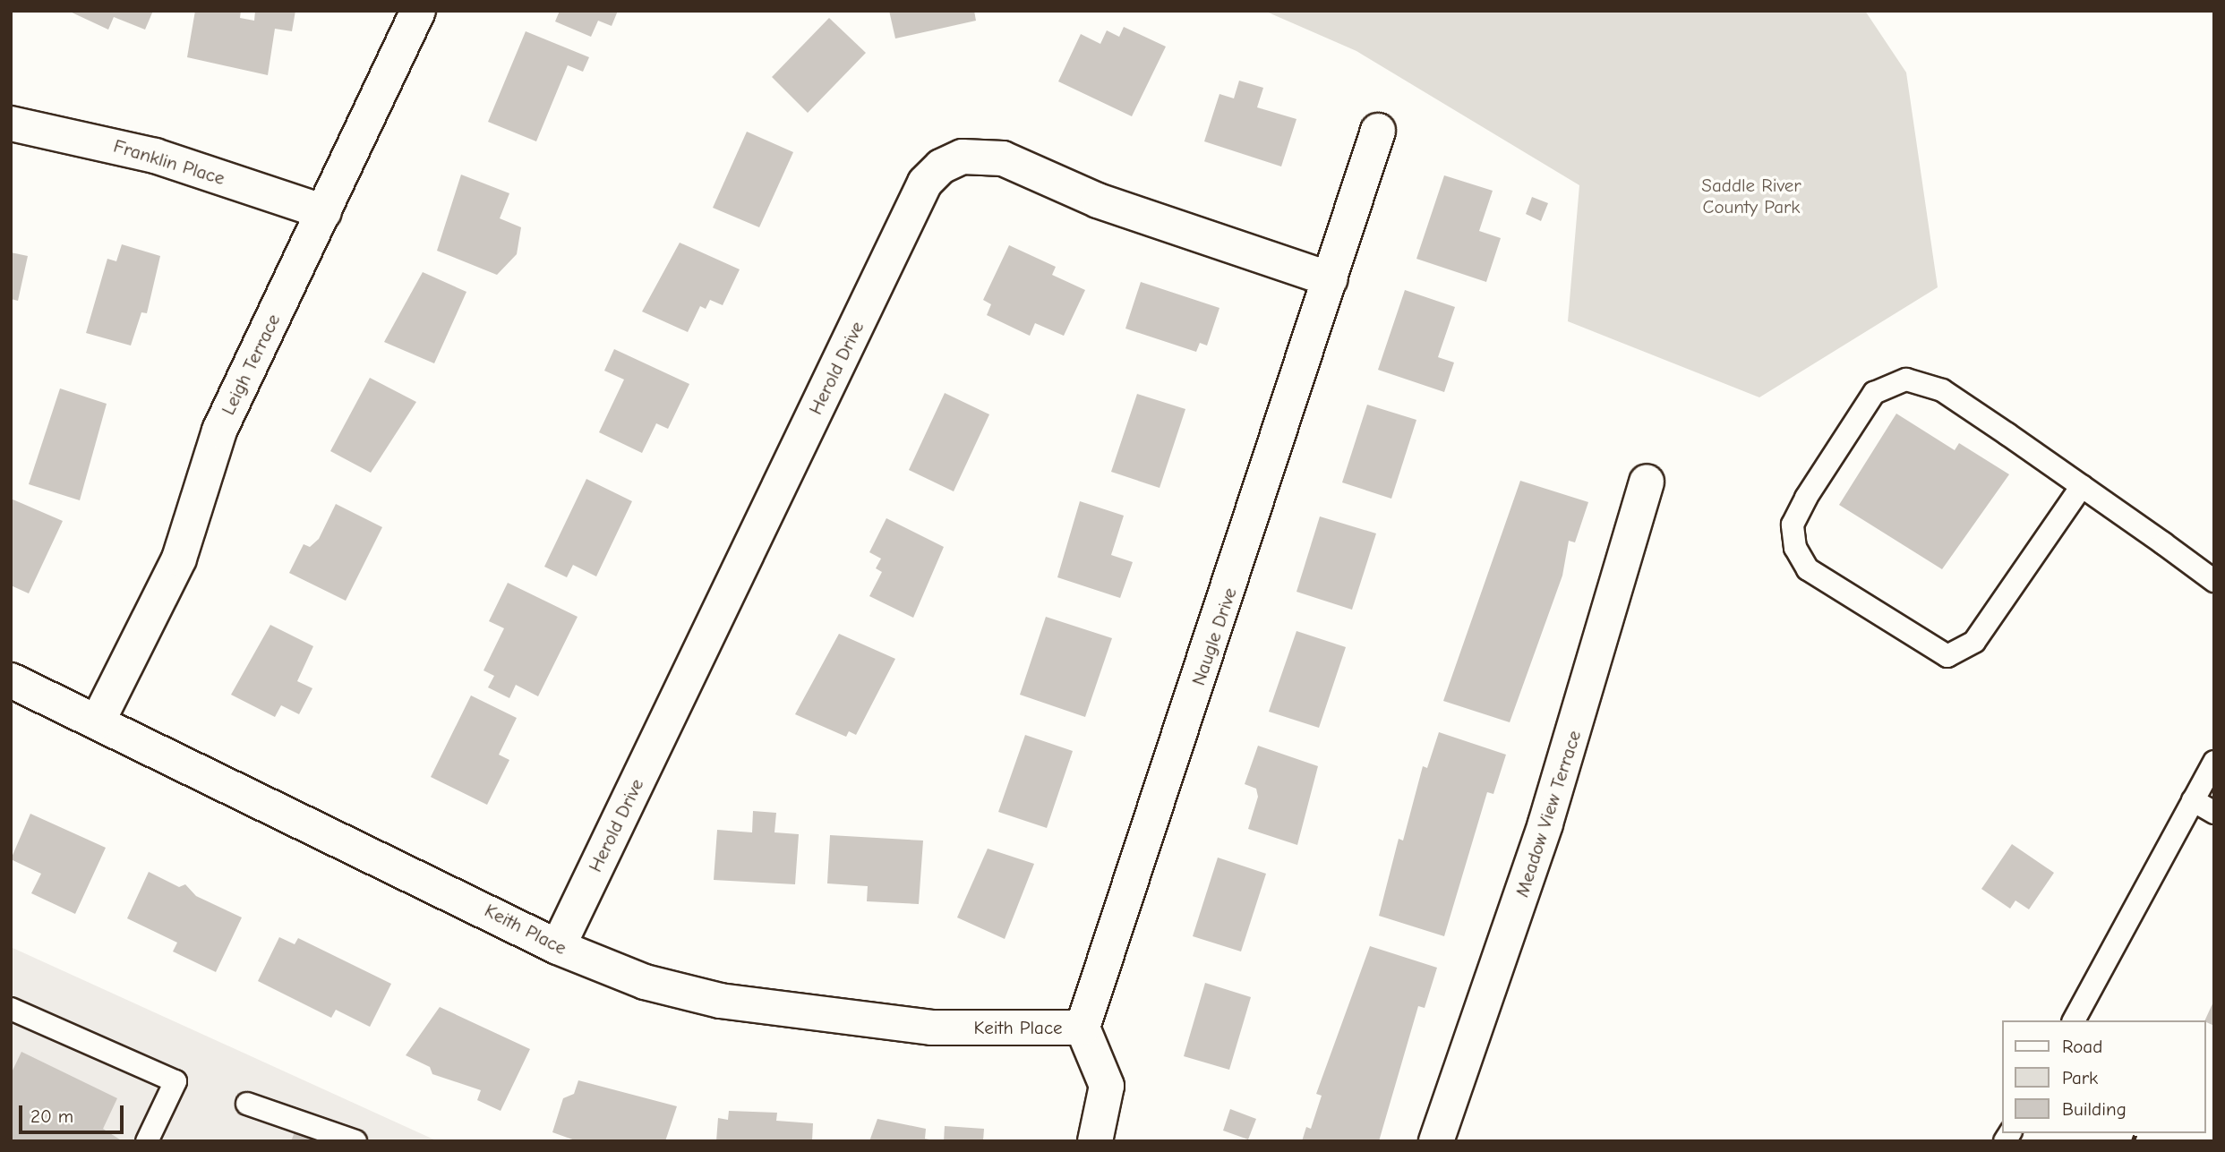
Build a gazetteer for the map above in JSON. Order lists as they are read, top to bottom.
{
  "streets": {
    "street": [
      "Franklin Place",
      "Leigh Terrace",
      "Herold Drive",
      "Naugle Drive",
      "Meadow View Terrace",
      "Keith Place"
    ]
  },
  "crossings": [
    ["Franklin Place", "Leigh Terrace"],
    ["Leigh Terrace", "Keith Place"],
    ["Herold Drive", "Naugle Drive"],
    ["Herold Drive", "Keith Place"],
    ["Naugle Drive", "Keith Place"]
  ],
  "parks": ["Saddle River County Park"],
  "legend": ["Road", "Park", "Building"],
  "scale_bar": "20 m"
}
